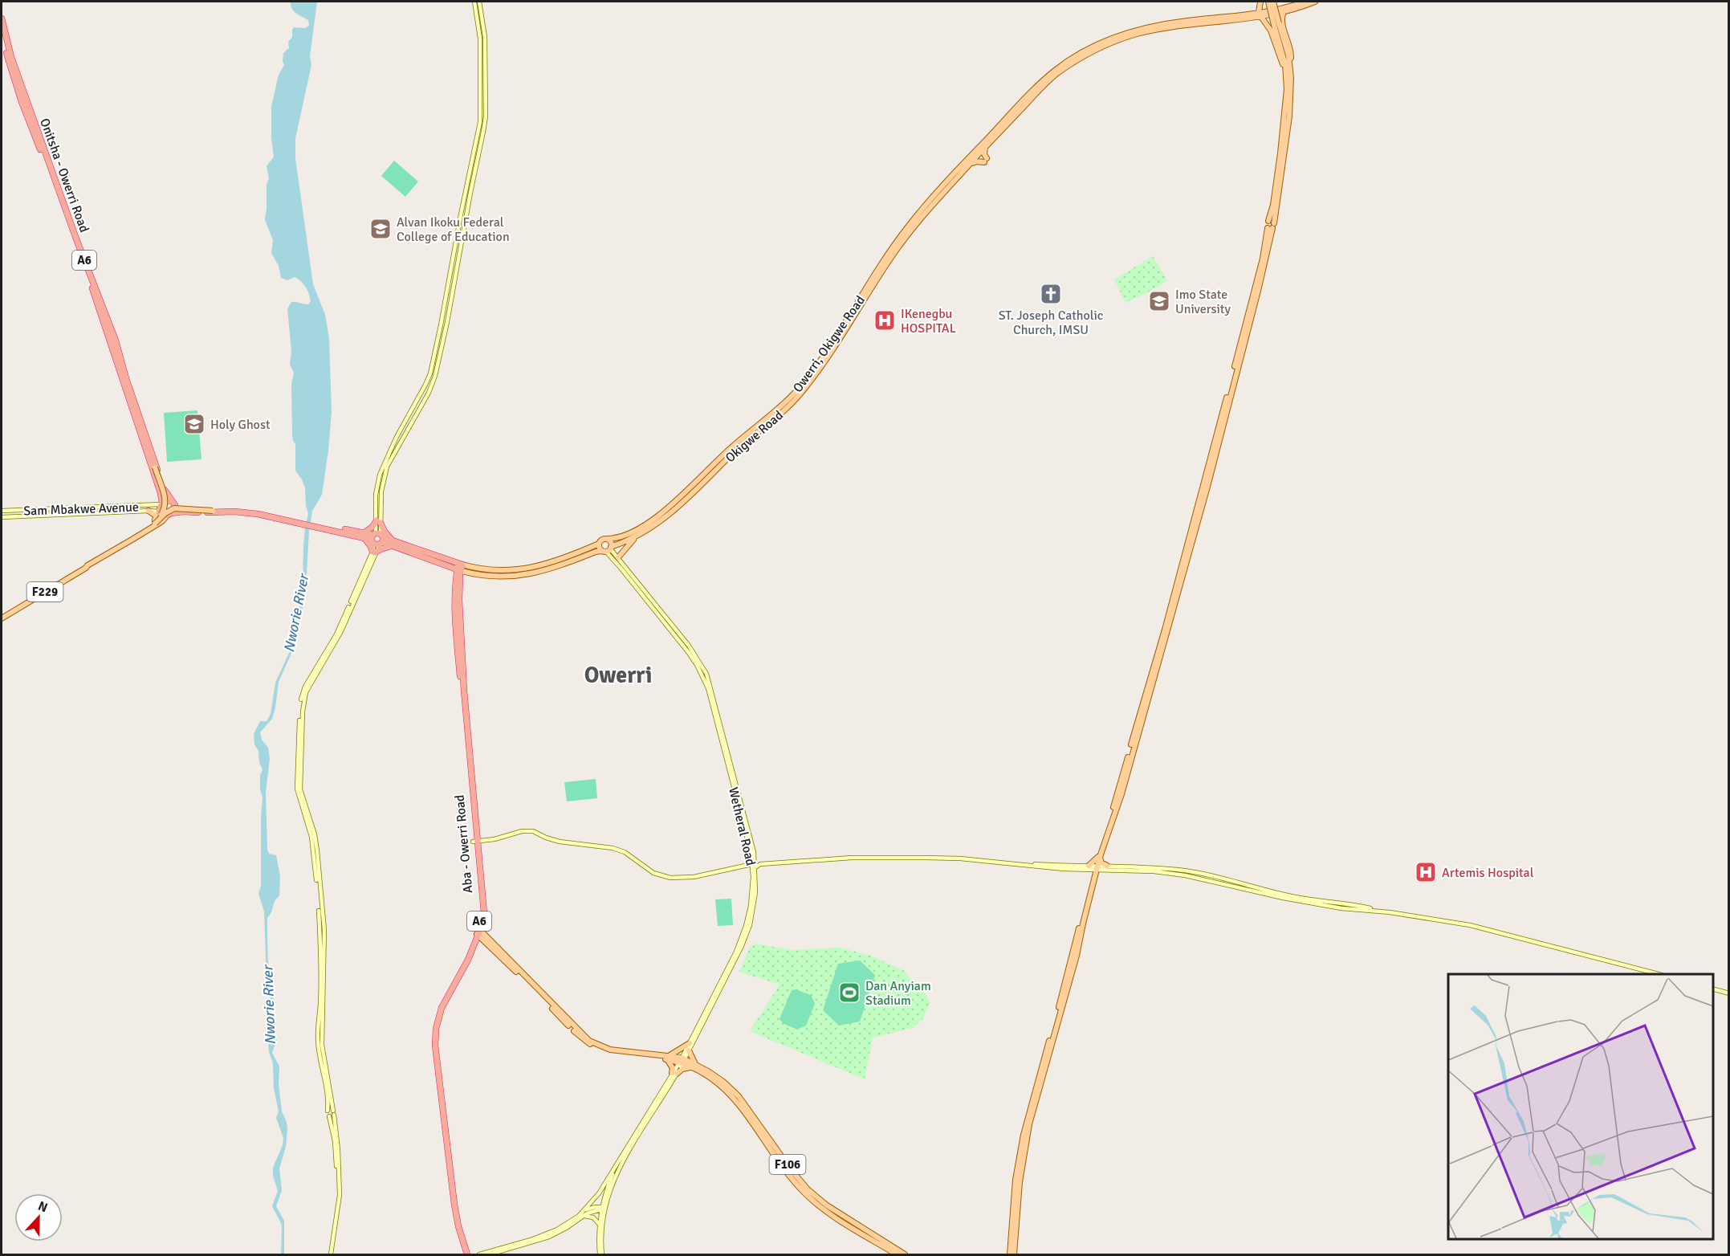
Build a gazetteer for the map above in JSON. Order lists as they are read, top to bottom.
{
  "streets": {
    "highway": ["Onitsha - Owerri Road", "A6", "Aba - Owerri Road"],
    "main road": [
      "Okigwe Road",
      "Sam Mbakwe Avenue",
      "F229",
      "Wetheral Road",
      "F106"
    ]
  },
  "crossings": [
    ["Onitsha - Owerri Road", "Sam Mbakwe Avenue"],
    ["Okigwe Road", "Wetheral Road"],
    ["Okigwe Road", "Aba - Owerri Road"],
    ["Wetheral Road", "F106"],
    ["Aba - Owerri Road", "F106"]
  ],
  "districts": ["Owerri"],
  "water": ["Nworie River"],
  "places": {
    "school or university": ["Alvan Ikoku Federal College of Education", "Imo State University", "Holy Ghost"],
    "church": ["ST. Joseph Catholic Church, IMSU"],
    "hospital": ["IKenegbu HOSPITAL", "Artemis Hospital"],
    "sports": ["Dan Anyiam Stadium"]
  },
  "north": "top"
}
